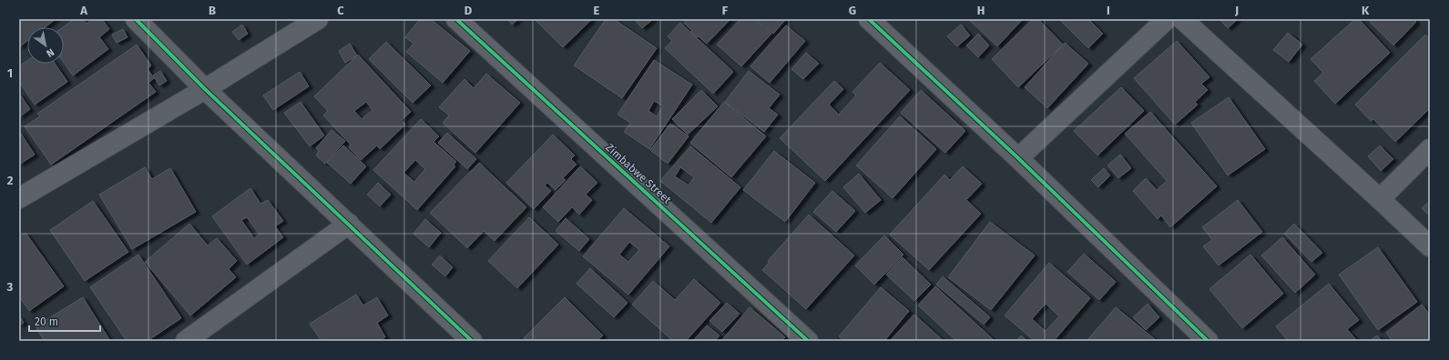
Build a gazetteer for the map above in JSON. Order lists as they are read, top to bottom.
{
  "streets": {
    "street": ["Zimbabwe Street"]
  },
  "scale_bar": "20 m",
  "north": "bottom right",
  "grid": {
    "columns": [
      "A",
      "B",
      "C",
      "D",
      "E",
      "F",
      "G",
      "H",
      "I",
      "J",
      "K"
    ],
    "rows": ["1", "2", "3"]
  }
}
